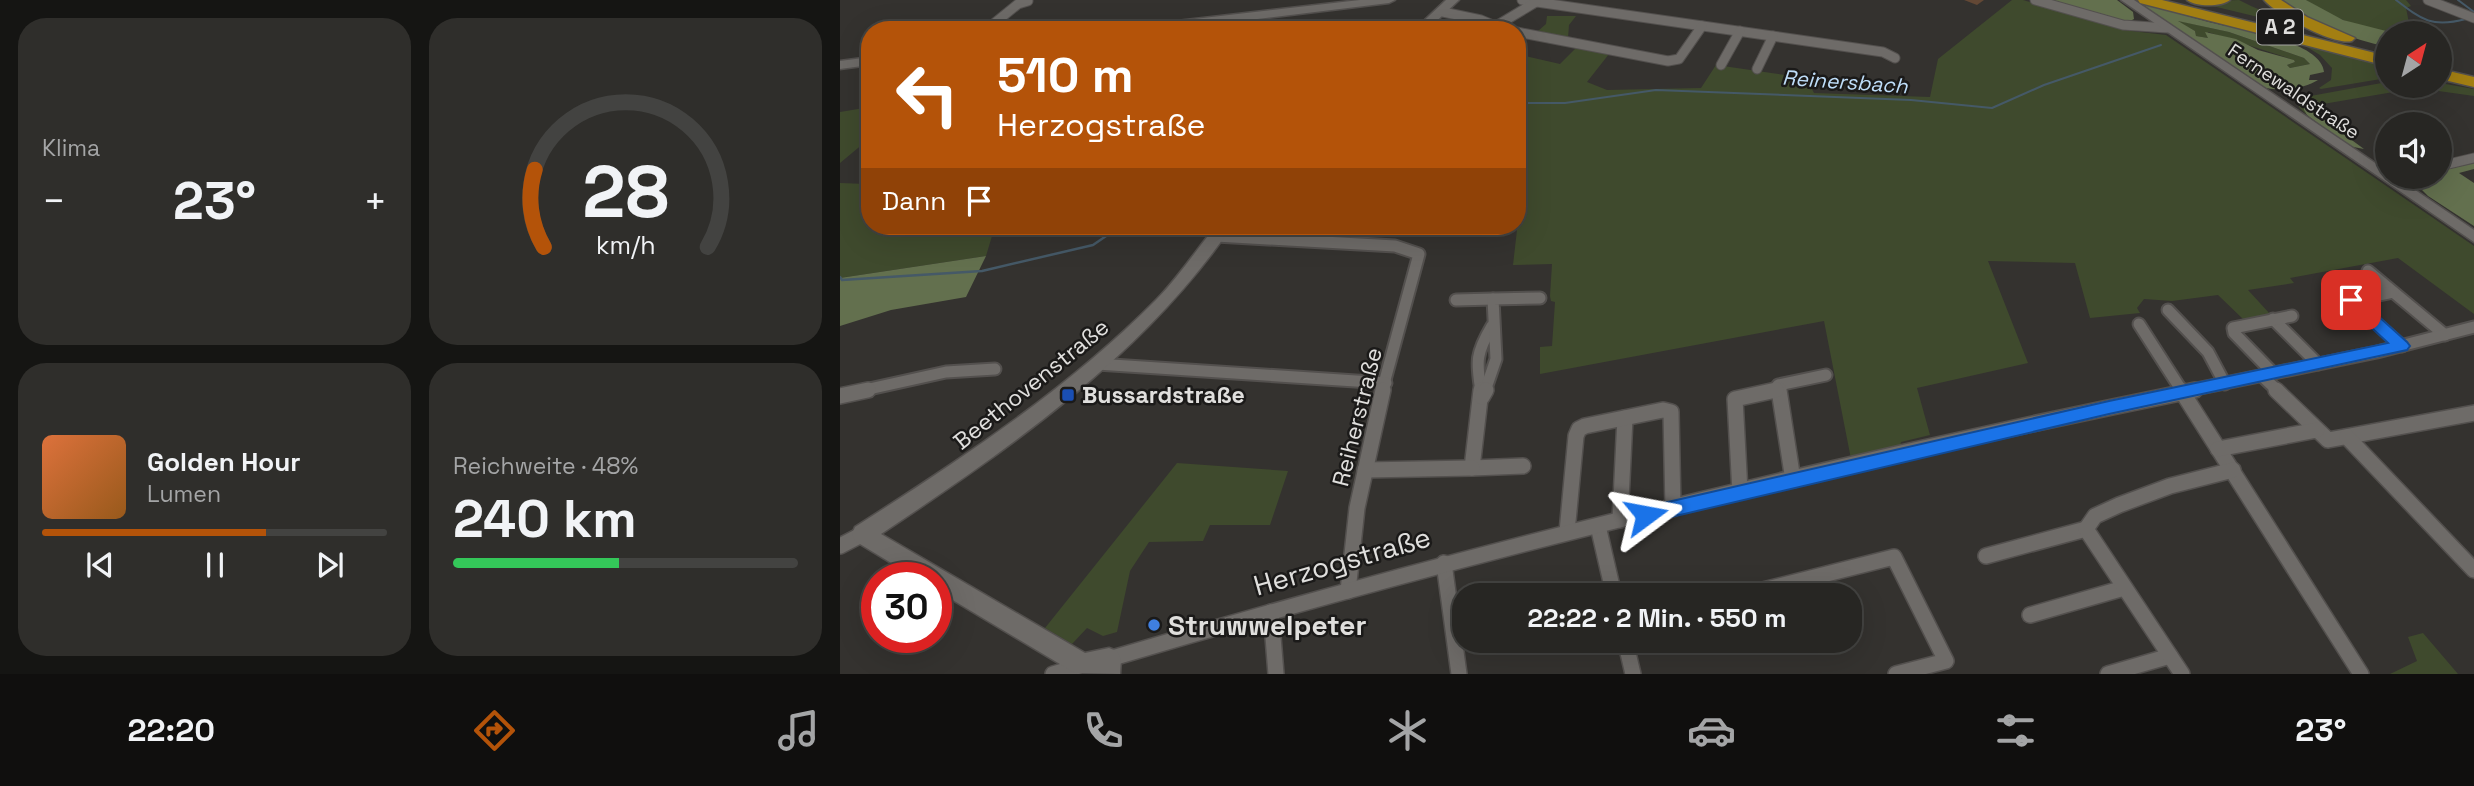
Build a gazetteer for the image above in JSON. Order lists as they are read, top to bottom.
{
  "streets": {
    "highway": ["A 2"],
    "main road": ["Fernewaldstraße", "Beethovenstraße", "Herzogstraße"],
    "street": ["Reiherstraße"]
  },
  "crossings": [
    ["A 2", "Fernewaldstraße"],
    ["Reiherstraße", "Herzogstraße"]
  ],
  "water": ["Reinersbach"],
  "places": {
    "transit": ["Bussardstraße"],
    "other": ["Struwwelpeter"]
  },
  "north": "top right",
  "page": {
    "tile": [
      "Klima",
      ["Reichweite · 48%", "240 km"]
    ],
    "turn": ["510 m", "Herzogstraße"],
    "then": "Dann",
    "heat": ["−", "23°", "+"],
    "song": ["Golden Hour", "Lumen"],
    "limit": "30",
    "trip": "22:22 · 2 Min. · 550 m",
    "tabs": ["22:20", "23°"],
    "gauge": ["28", "km/h"]
  }
}
